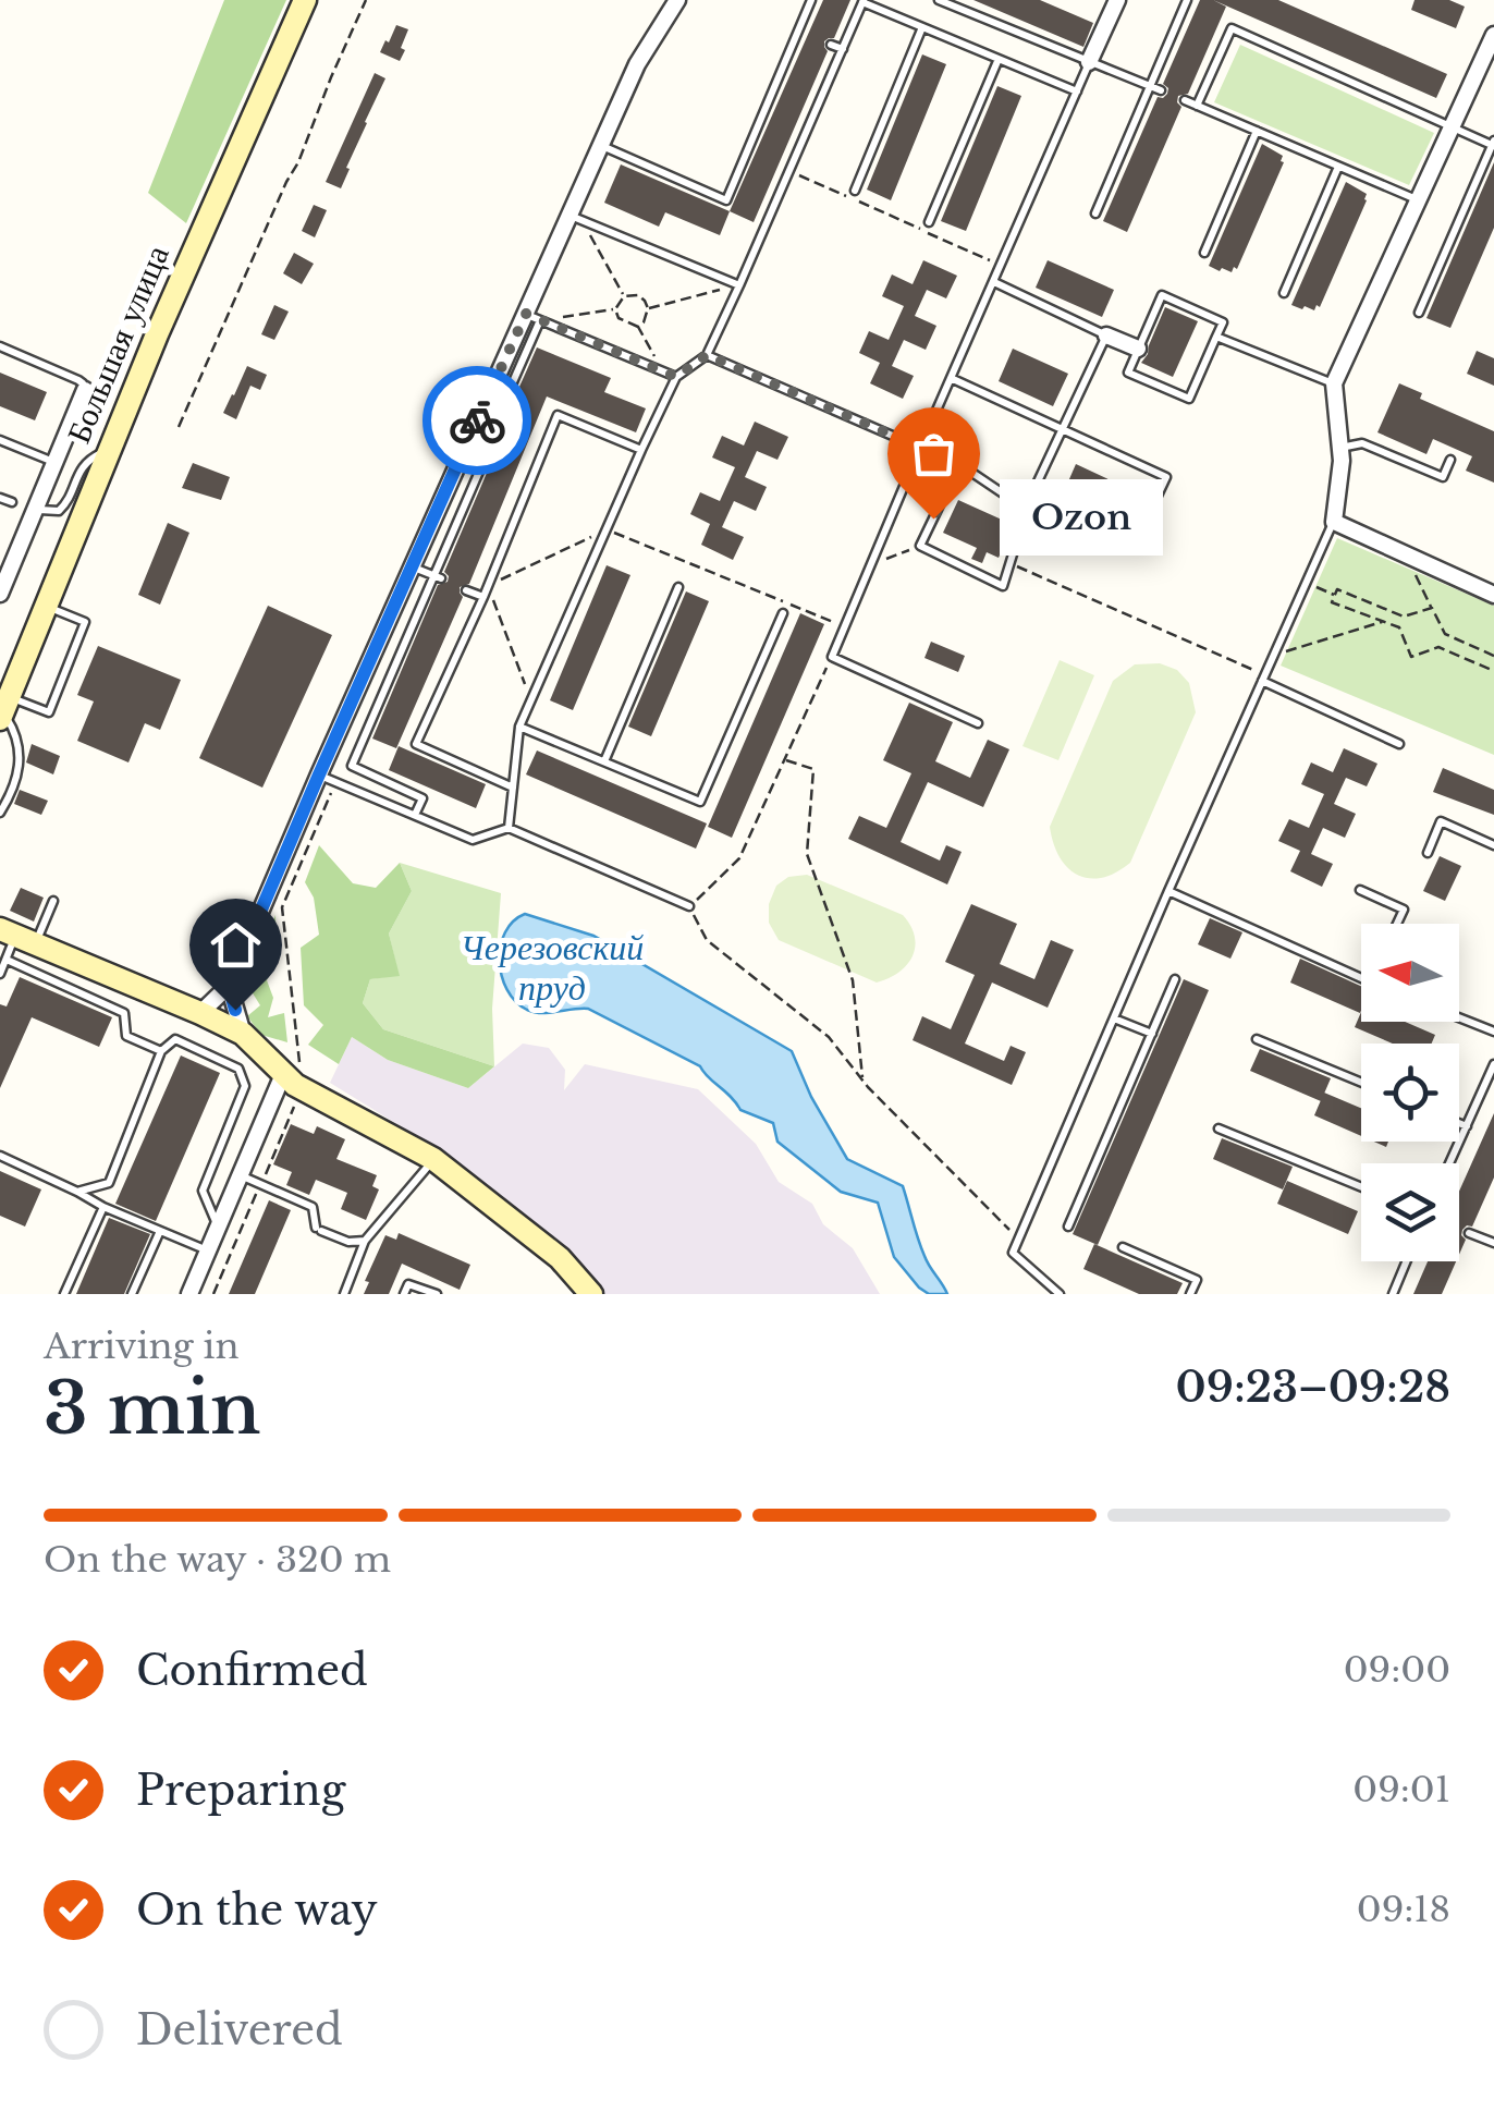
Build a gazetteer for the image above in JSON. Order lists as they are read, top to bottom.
{
  "streets": {
    "street": ["Большая улица"]
  },
  "water": ["Черезовский пруд"],
  "places": ["Ozon"],
  "north": "left",
  "page": {
    "bubble": "Ozon",
    "heading": ["3 min", "Arriving in", "09:23–09:28"],
    "bar": "On the way · 320 m",
    "list": [
      ["Confirmed", "09:00"],
      ["Preparing", "09:01"],
      ["On the way", "09:18"],
      "Delivered"
    ]
  }
}
